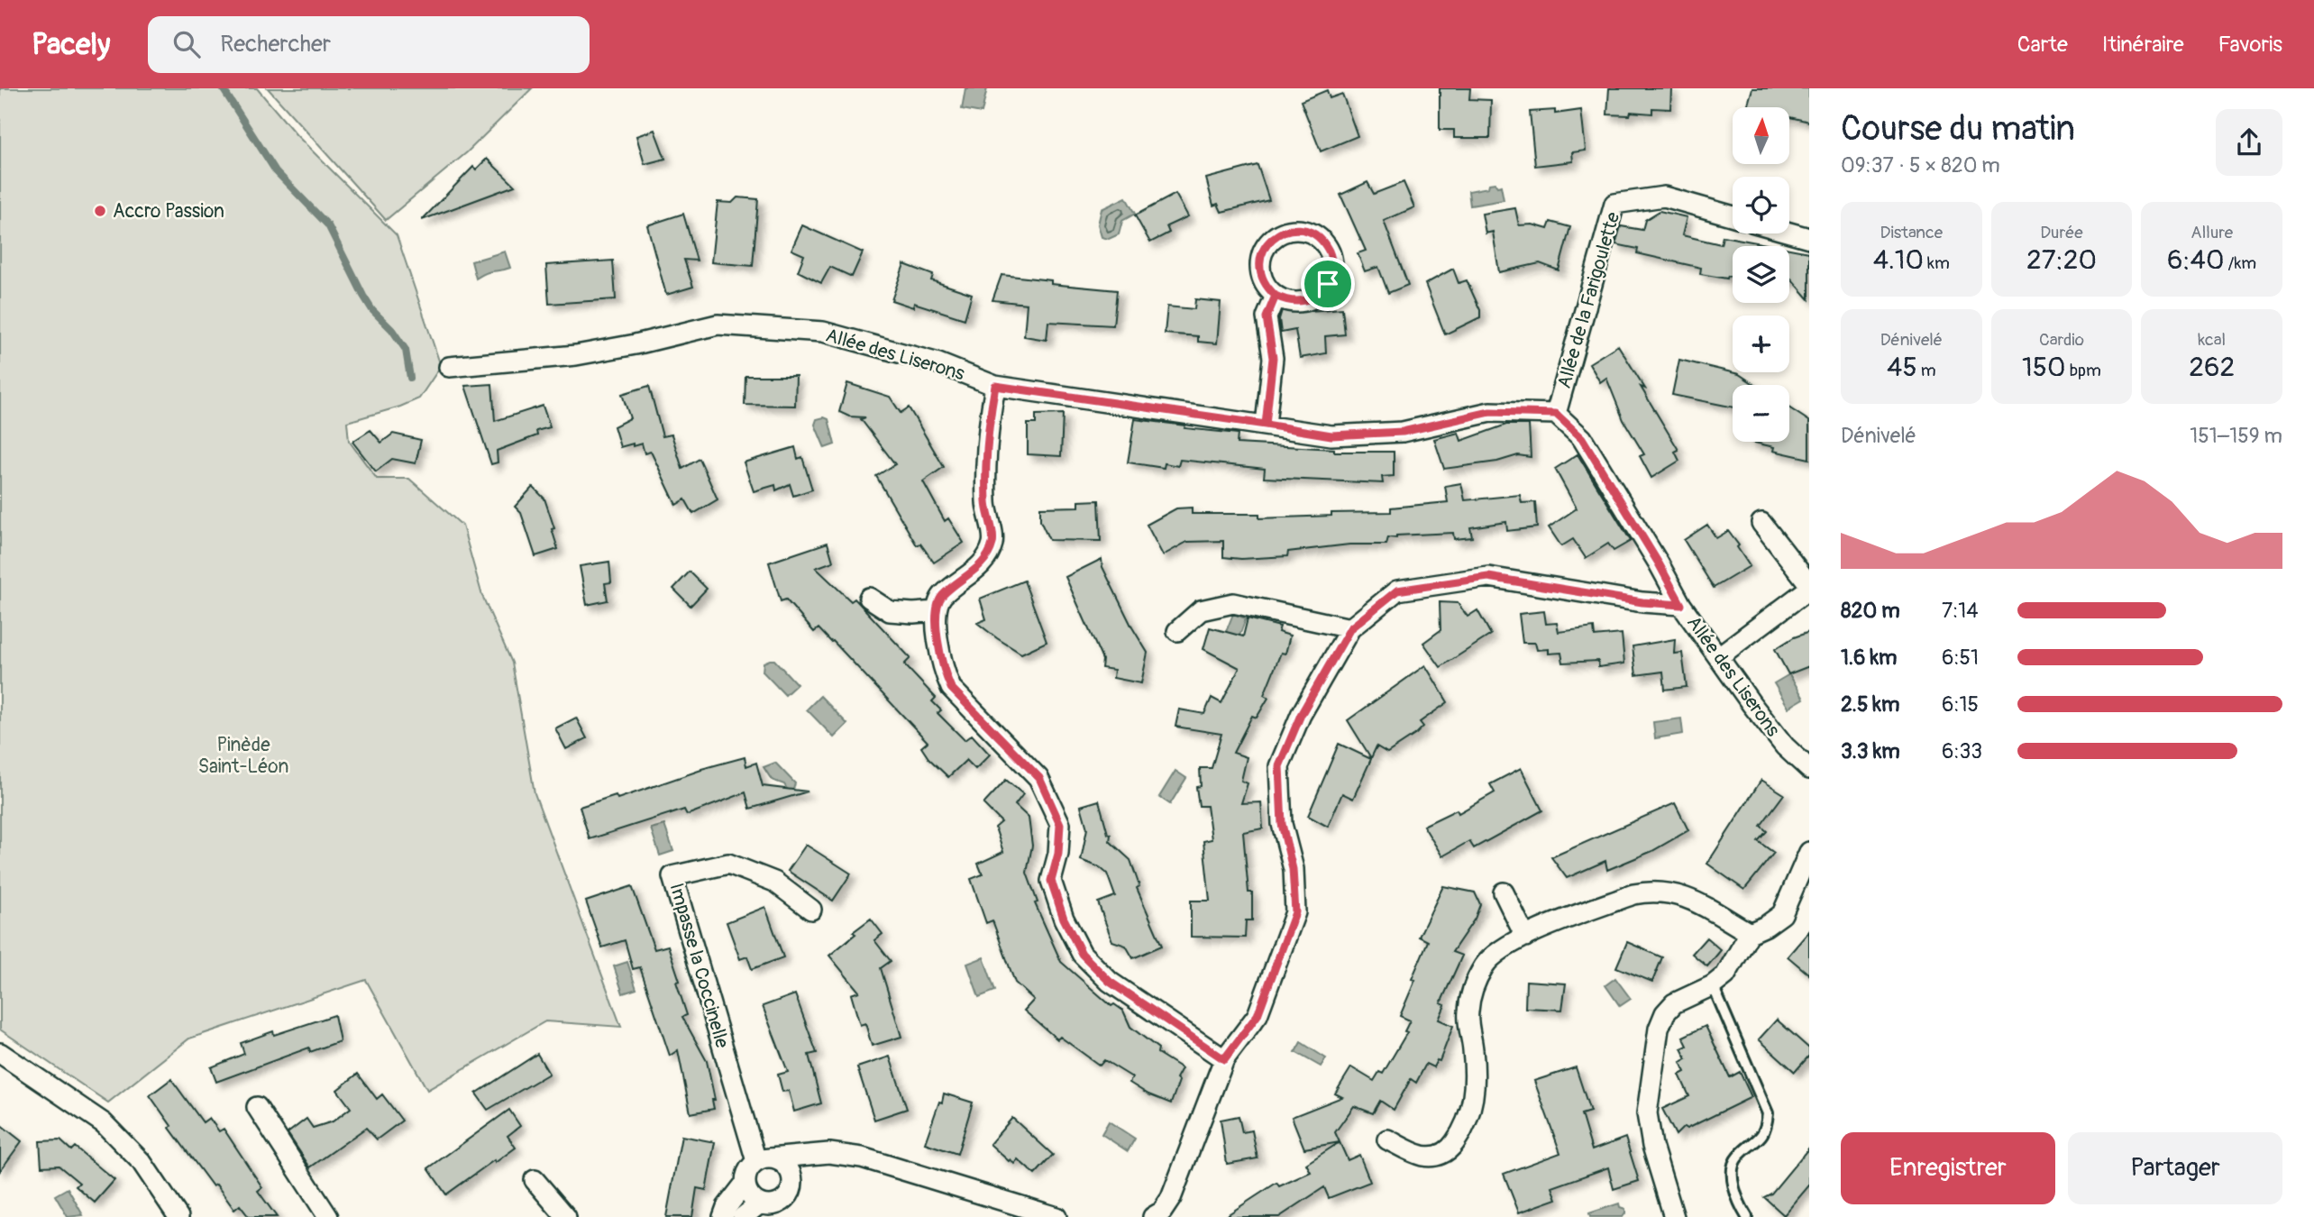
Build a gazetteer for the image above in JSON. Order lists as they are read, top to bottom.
{
  "streets": {
    "street": ["Allée de la Farigoulette", "Allée des Liserons", "Impasse la Coccinelle"]
  },
  "crossings": [
    ["Allée de la Farigoulette", "Allée des Liserons"]
  ],
  "parks": ["Pinède Saint-Léon"],
  "places": ["Accro Passion"],
  "north": "top",
  "page": {
    "header": "Pacely",
    "search": "Rechercher",
    "nav": ["Carte", "Itinéraire", "Favoris"],
    "heading": ["Course du matin", "09:37 · 5 × 820 m"],
    "map_buttons": ["+", "−"],
    "stats": [
      ["Distance", "4.10 km"],
      ["Durée", "27:20"],
      ["Allure", "6:40 /km"],
      ["Dénivelé", "45 m"],
      ["Cardio", "150 bpm"],
      ["kcal", "262"]
    ],
    "chart": ["Dénivelé", "151–159 m"],
    "list": [
      {
        "name": "820 m",
        "note": "7:14"
      },
      {
        "name": "1.6 km",
        "note": "6:51"
      },
      {
        "name": "2.5 km",
        "note": "6:15"
      },
      {
        "name": "3.3 km",
        "note": "6:33"
      }
    ],
    "buttons": ["Enregistrer", "Partager"]
  }
}
